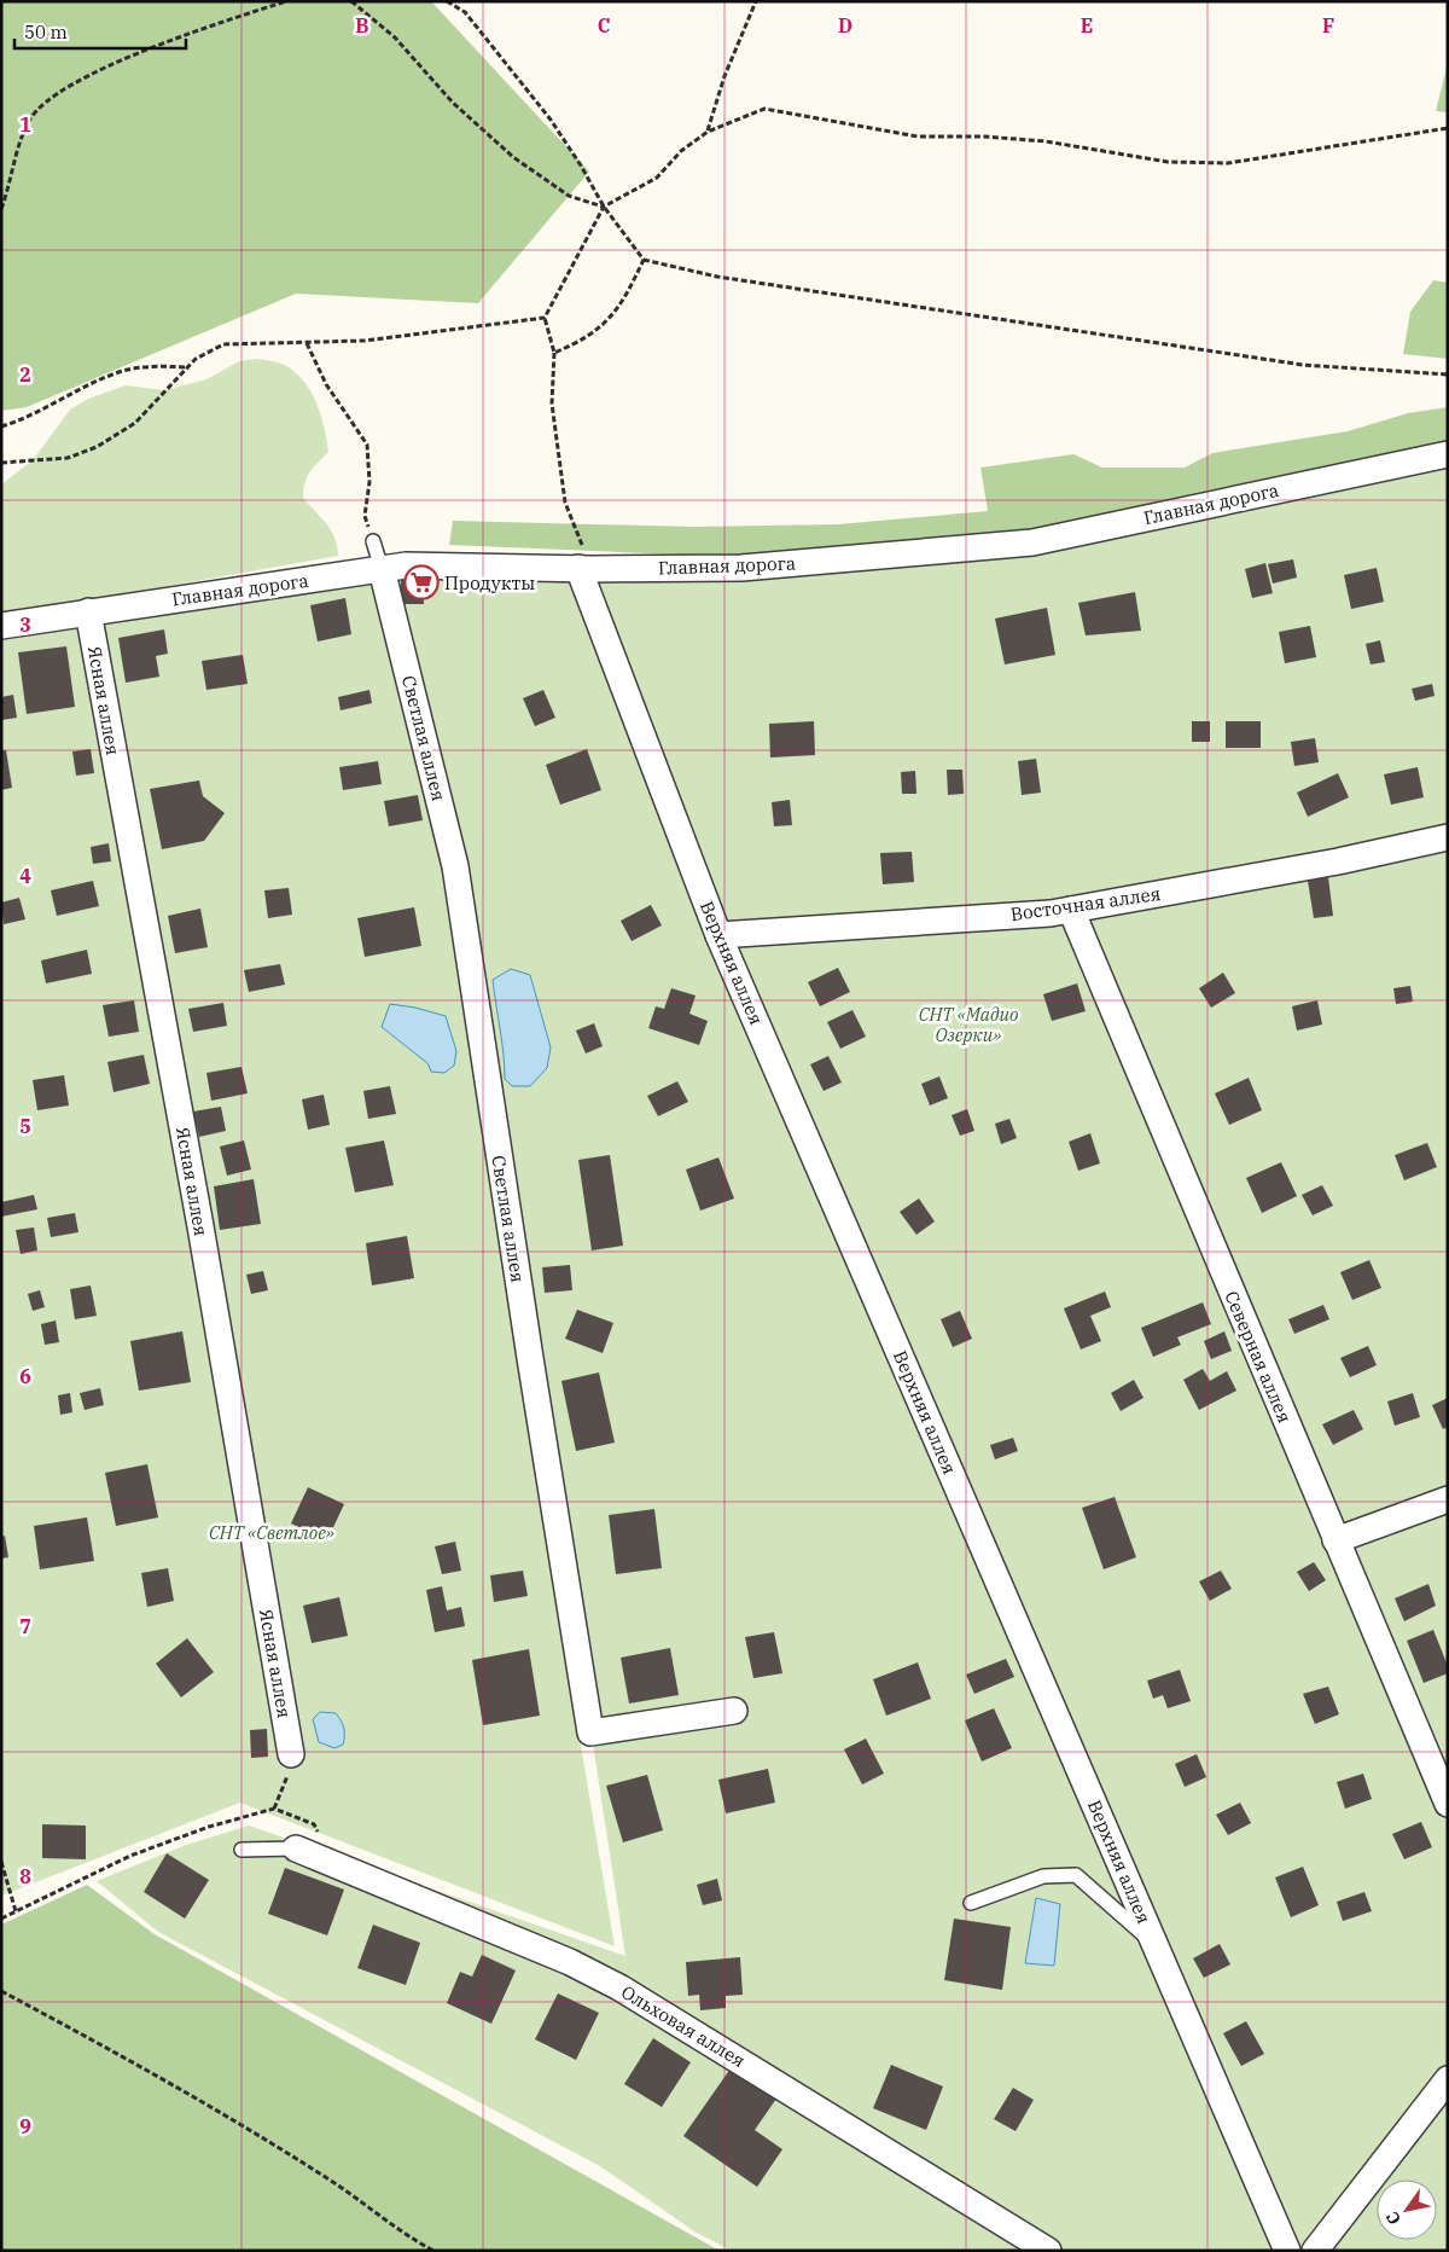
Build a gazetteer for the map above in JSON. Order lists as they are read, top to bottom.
{
  "streets": {
    "street": [
      "Главная дорога",
      "Ясная аллея",
      "Светлая аллея",
      "Восточная аллея",
      "Верхняя аллея",
      "Северная аллея",
      "Ольховая аллея"
    ]
  },
  "crossings": [
    ["Главная дорога", "Ясная аллея"],
    ["Главная дорога", "Светлая аллея"],
    ["Главная дорога", "Верхняя аллея"],
    ["Восточная аллея", "Верхняя аллея"],
    ["Восточная аллея", "Северная аллея"]
  ],
  "parks": ["СНТ «Мадио Озерки»", "СНТ «Светлое»"],
  "places": {
    "supermarket": ["Продукты"]
  },
  "scale_bar": "50 m",
  "north": "bottom left",
  "grid": {
    "columns": [
      "B",
      "C",
      "D",
      "E",
      "F"
    ],
    "rows": [
      "1",
      "2",
      "3",
      "4",
      "5",
      "6",
      "7",
      "8",
      "9"
    ]
  }
}
